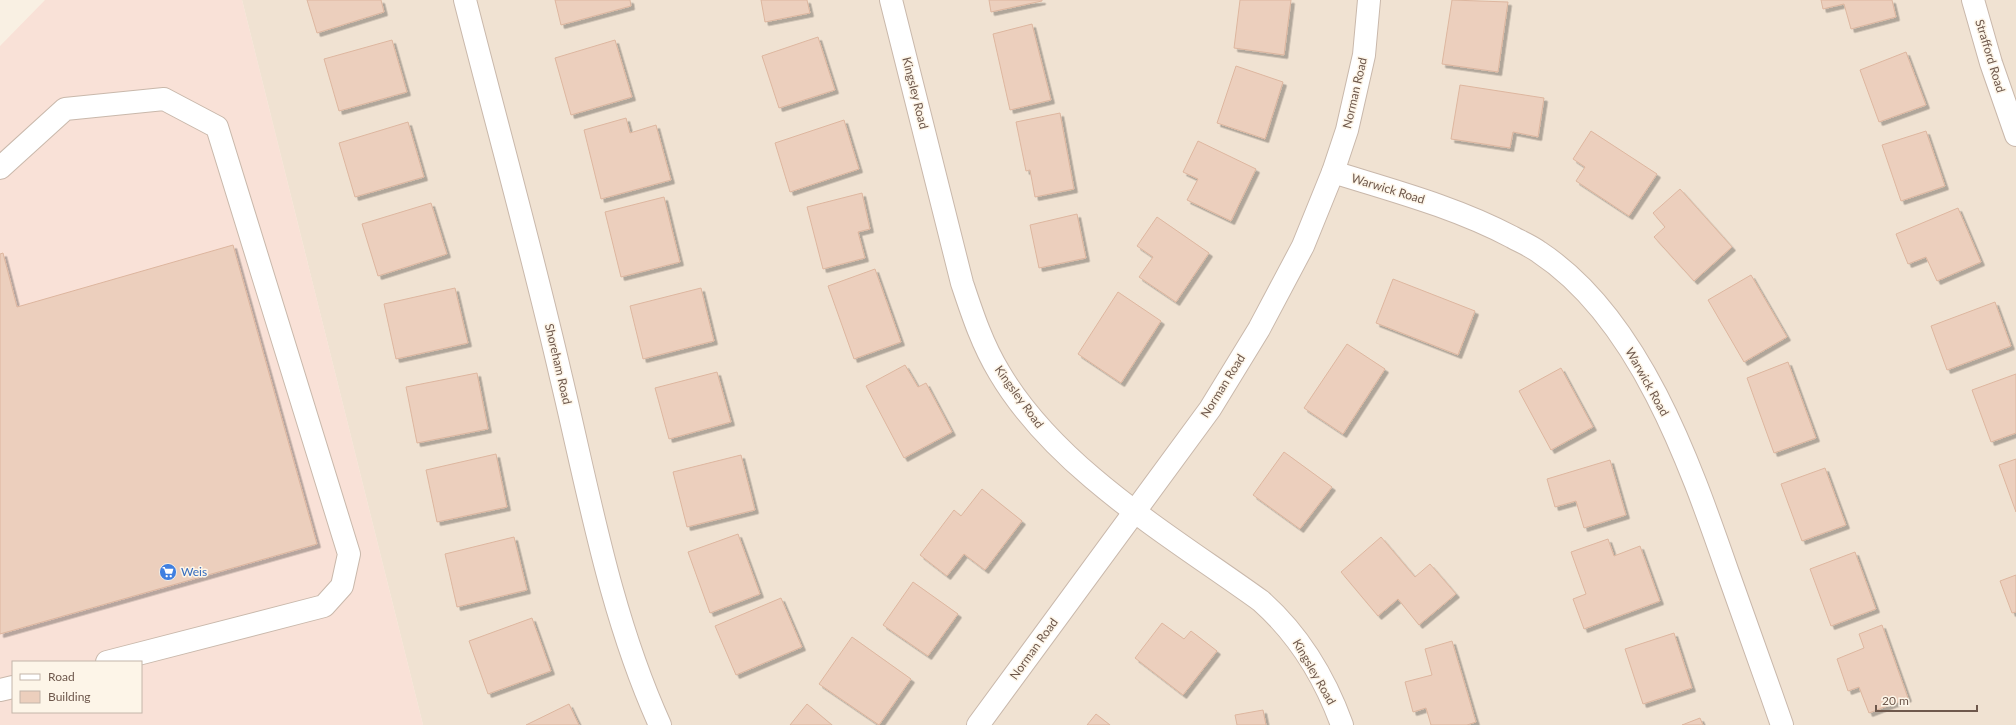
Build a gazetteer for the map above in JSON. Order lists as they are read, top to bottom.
{
  "streets": {
    "street": [
      "Strafford Road",
      "Kingsley Road",
      "Norman Road",
      "Warwick Road",
      "Shoreham Road"
    ]
  },
  "crossings": [
    ["Kingsley Road", "Norman Road"],
    ["Norman Road", "Warwick Road"]
  ],
  "places": {
    "supermarket": ["Weis"]
  },
  "legend": ["Road", "Building"],
  "scale_bar": "20 m"
}
